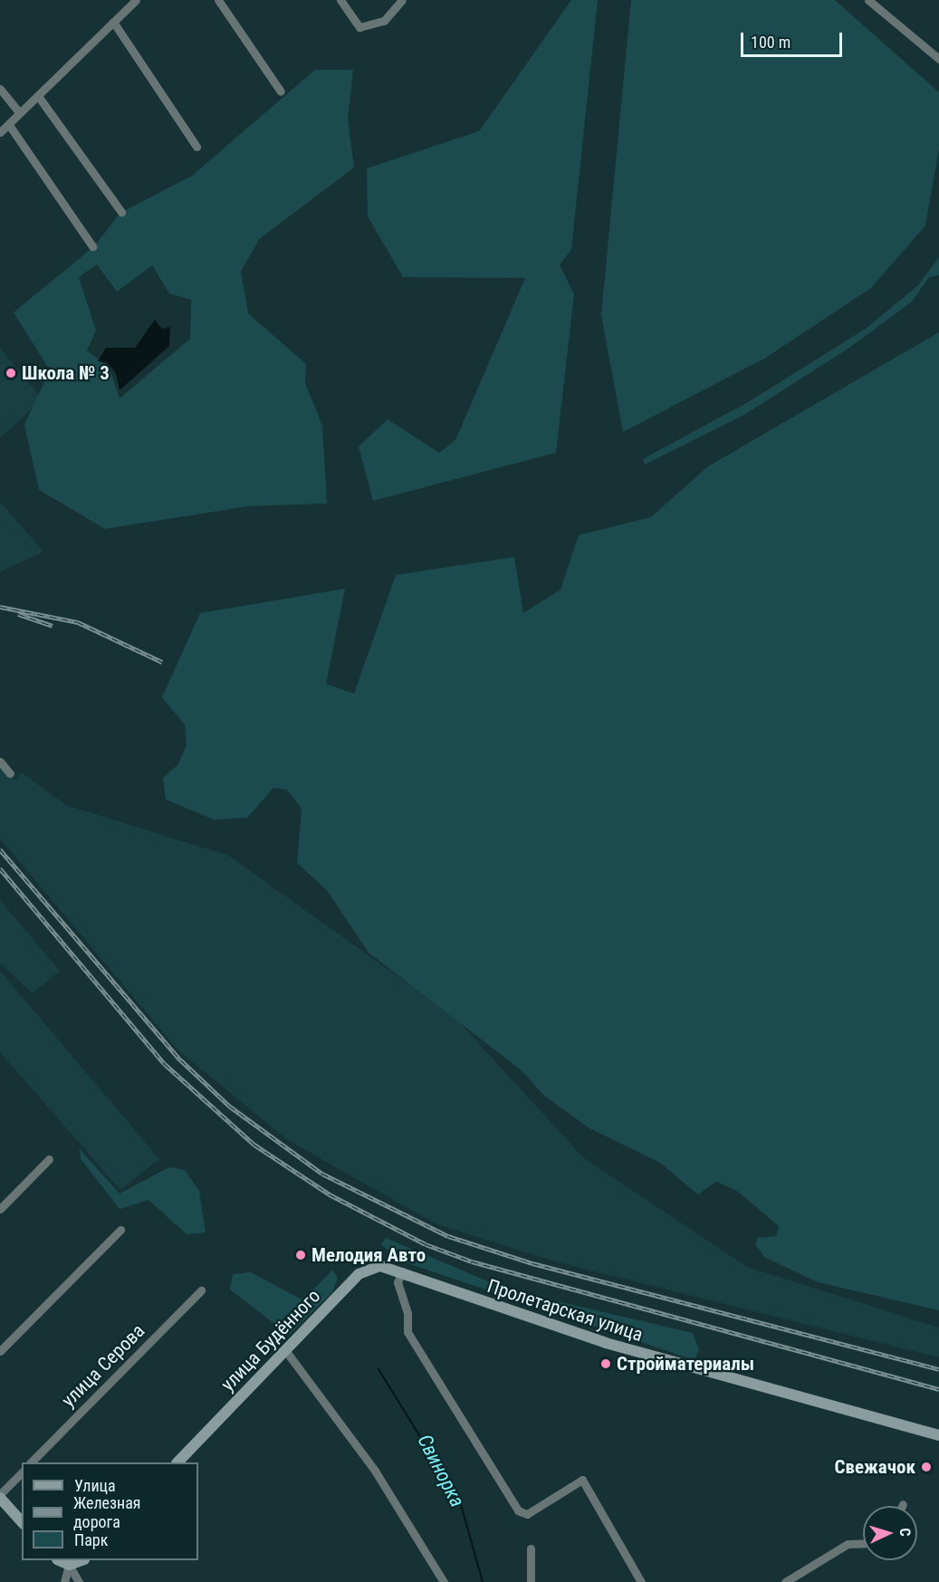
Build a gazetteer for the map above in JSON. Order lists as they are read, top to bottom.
{
  "streets": {
    "main road": ["Пролетарская улица", "улица Будённого"],
    "street": ["улица Серова"]
  },
  "crossings": [
    ["Пролетарская улица", "улица Будённого"]
  ],
  "water": ["Свинорка"],
  "places": [
    "Школа № 3",
    "Мелодия Авто",
    "Стройматериалы",
    "Свежачок"
  ],
  "legend": ["Улица", "Железная дорога", "Парк"],
  "scale_bar": "100 m",
  "north": "right"
}
